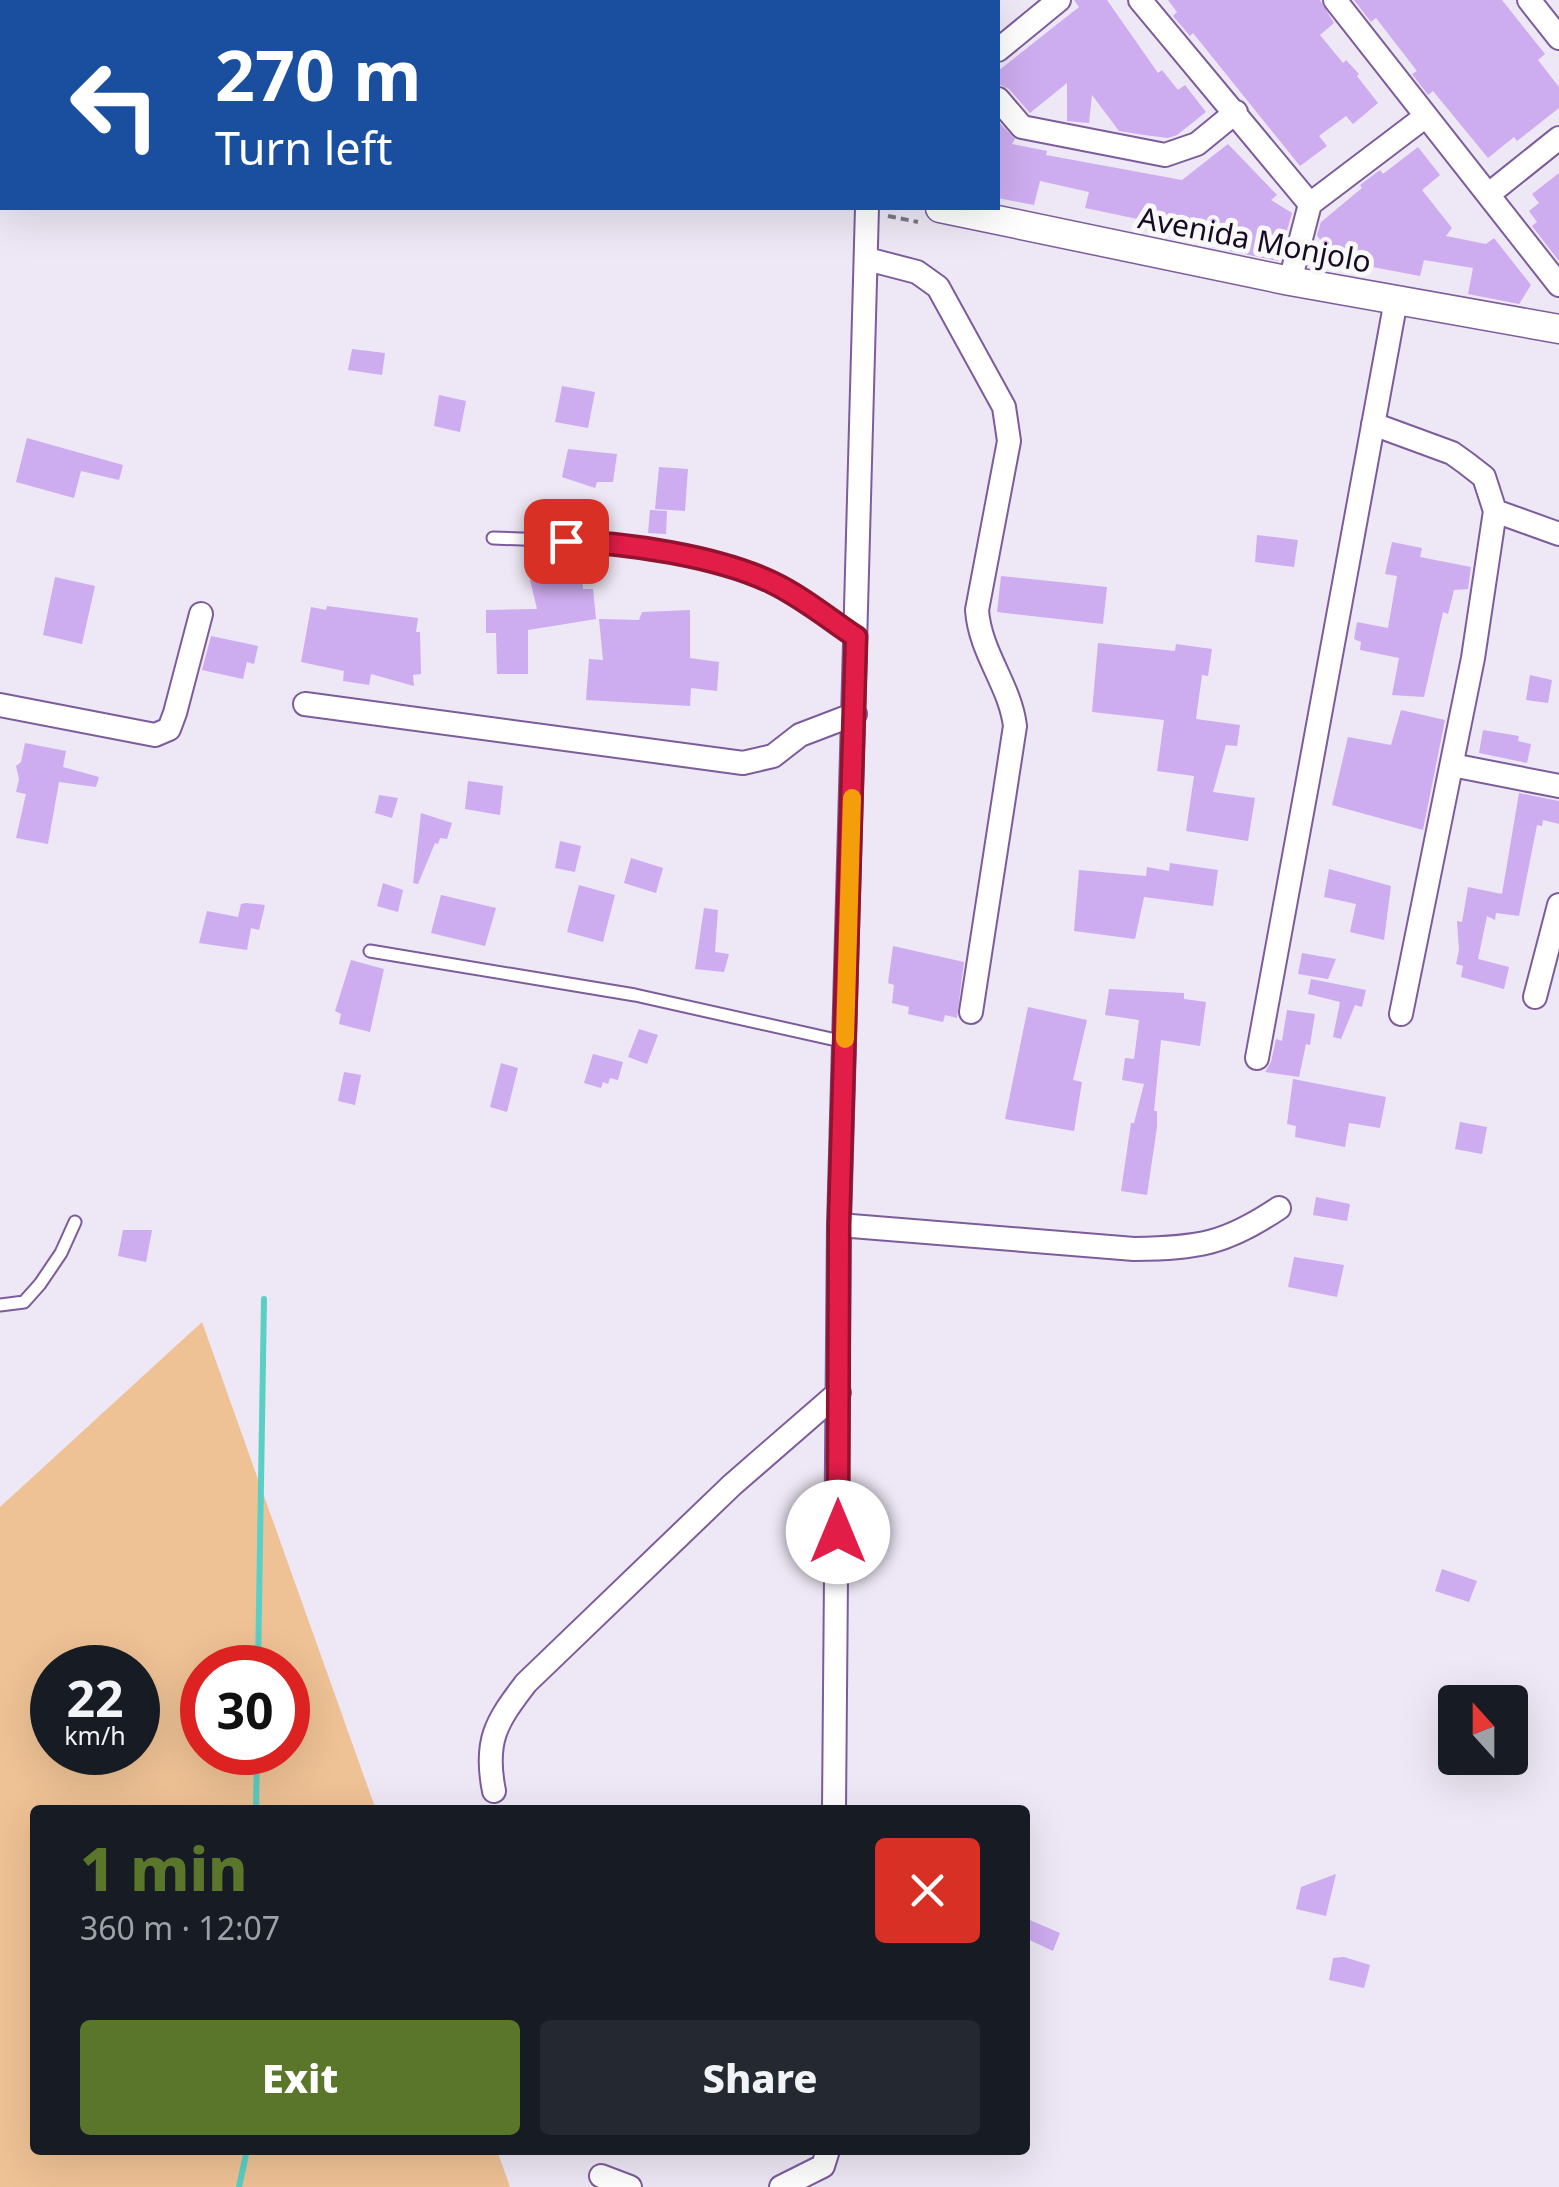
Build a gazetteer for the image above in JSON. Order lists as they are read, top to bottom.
{
  "streets": {
    "street": ["Avenida Monjolo"]
  },
  "north": "top",
  "page": {
    "turn": ["270 m", "Turn left"],
    "speed": "22 km/h",
    "limit": "30",
    "heading": ["1 min", "360 m · 12:07"],
    "buttons": ["Exit", "Share"]
  }
}
